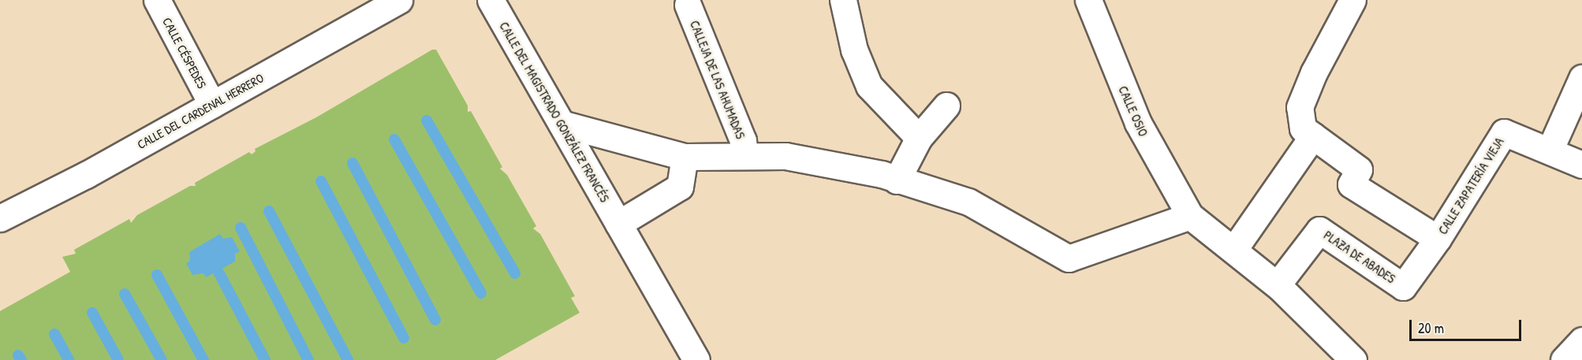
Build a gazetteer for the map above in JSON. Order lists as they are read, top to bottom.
{
  "streets": {
    "street": [
      "CALLE CÉSPEDES",
      "CALLEJA DE LAS AHUMADAS",
      "CALLE DEL CARDENAL HERRERO",
      "CALLE OSIO",
      "CALLE DEL MAGISTRADO GONZÁLEZ FRANCÉS",
      "CALLE ZAPATERÍA VIEJA",
      "PLAZA DE ABADES"
    ]
  },
  "crossings": [
    ["CALLE CÉSPEDES", "CALLE DEL CARDENAL HERRERO"],
    ["CALLE ZAPATERÍA VIEJA", "PLAZA DE ABADES"]
  ],
  "scale_bar": "20 m"
}
